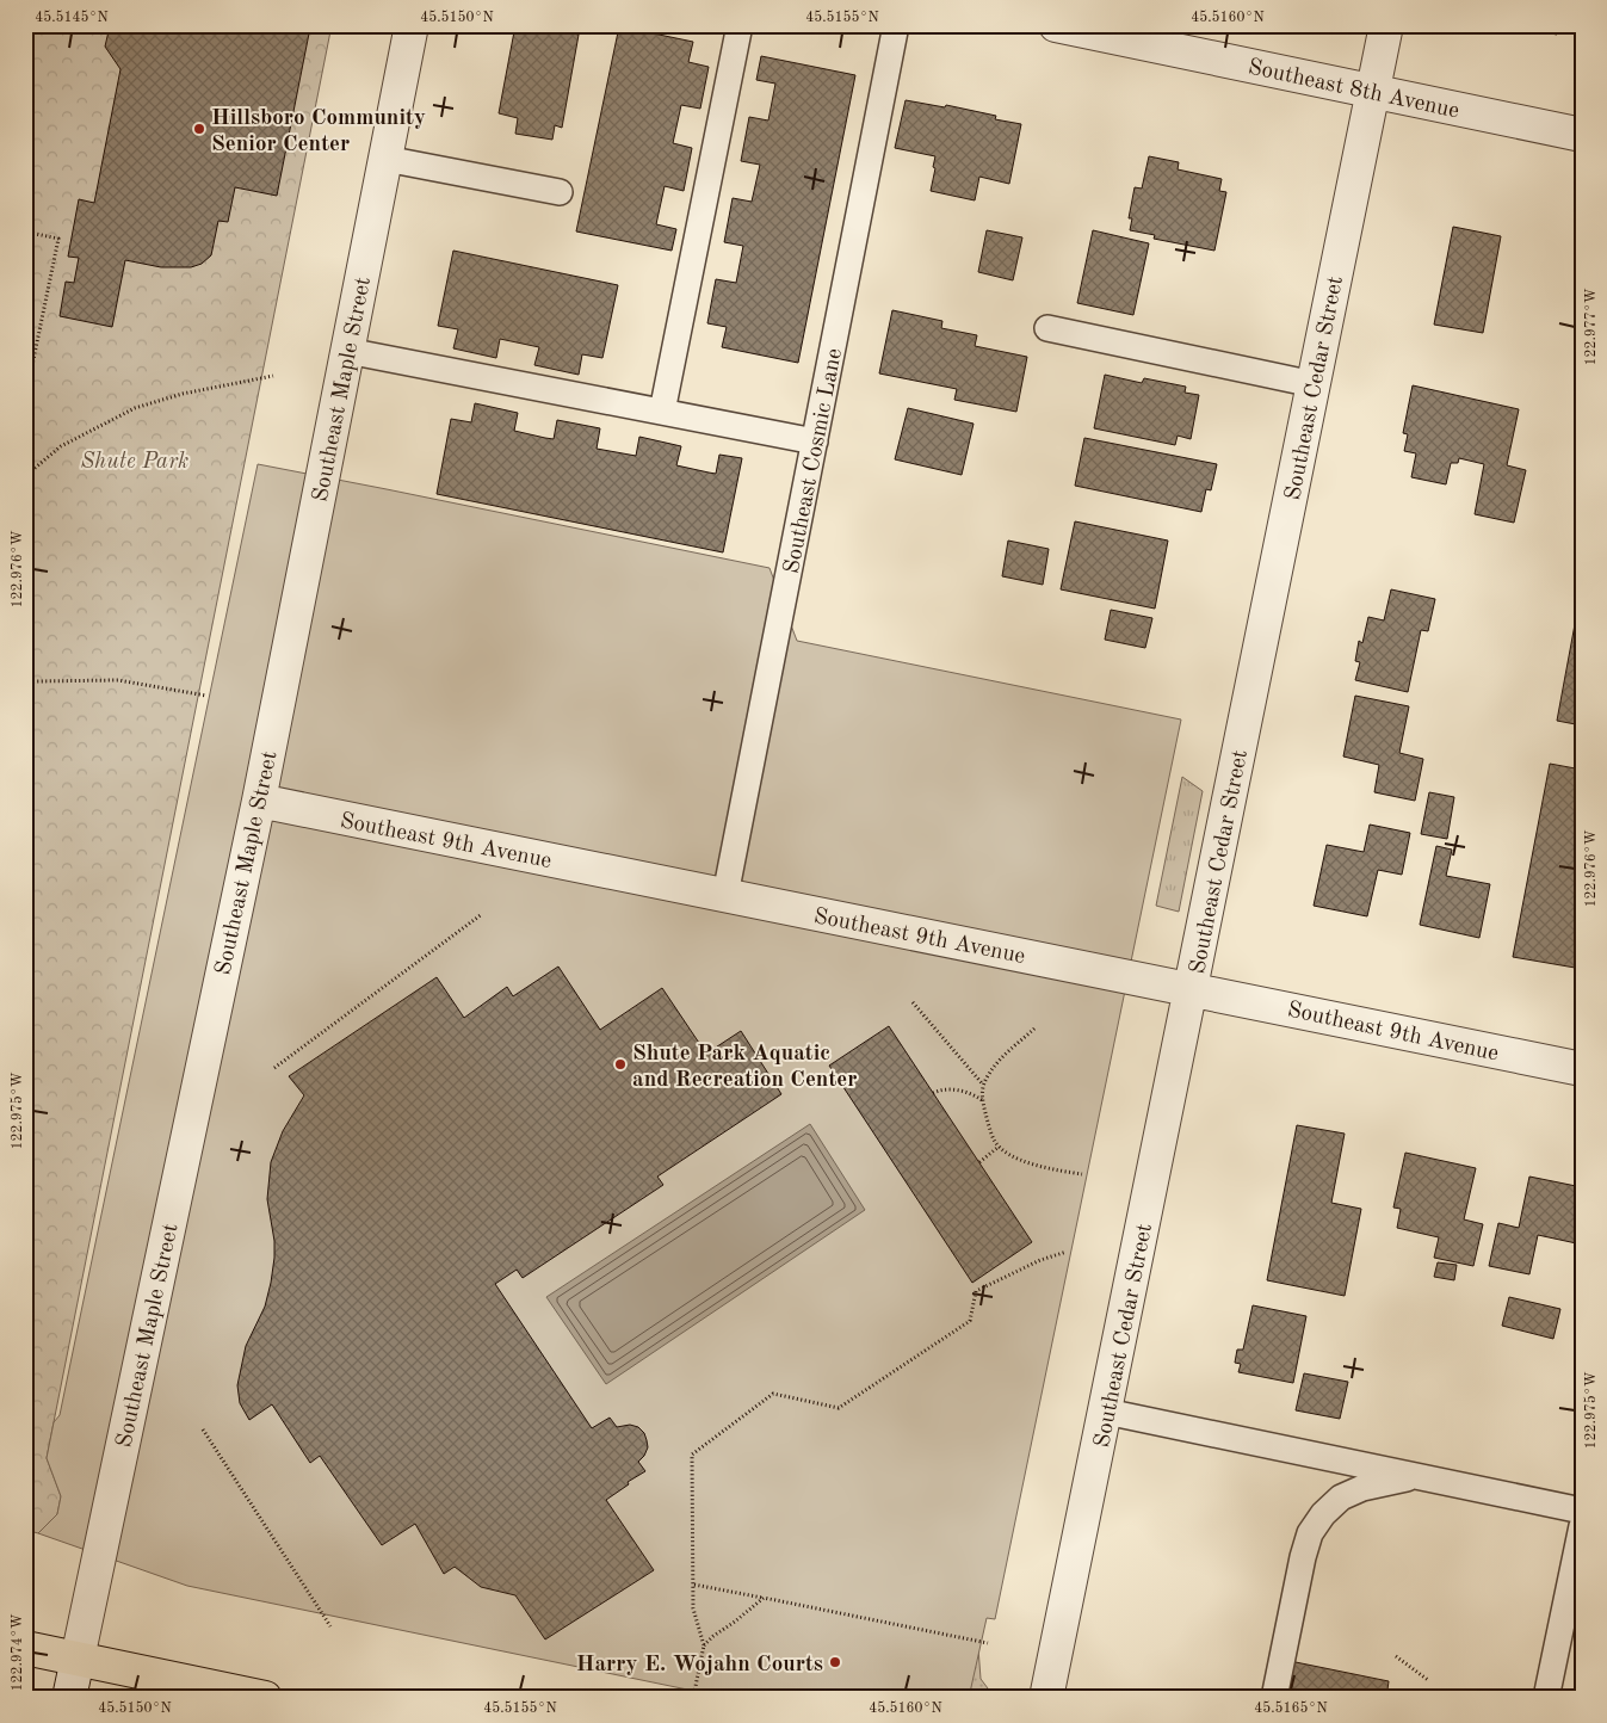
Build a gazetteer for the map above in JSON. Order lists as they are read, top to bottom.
{
  "streets": {
    "street": [
      "Southeast 8th Avenue",
      "Southeast Cedar Street",
      "Southeast Maple Street",
      "Southeast 9th Avenue"
    ],
    "lane": ["Southeast Cosmic Lane"]
  },
  "crossings": [
    ["Southeast 8th Avenue", "Southeast Cedar Street"],
    ["Southeast Cedar Street", "Southeast 9th Avenue"],
    ["Southeast Maple Street", "Southeast 9th Avenue"],
    ["Southeast Cosmic Lane", "Southeast 9th Avenue"]
  ],
  "parks": ["Shute Park"],
  "places": ["Hillsboro Community Senior Center", "Shute Park Aquatic and Recreation Center", "Harry E. Wojahn Courts"],
  "coordinates": [
    "45.5145°N",
    "45.5150°N",
    "45.5155°N",
    "45.5160°N",
    "122.977°W",
    "122.976°W",
    "122.975°W",
    "122.974°W",
    "45.5165°N"
  ]
}
